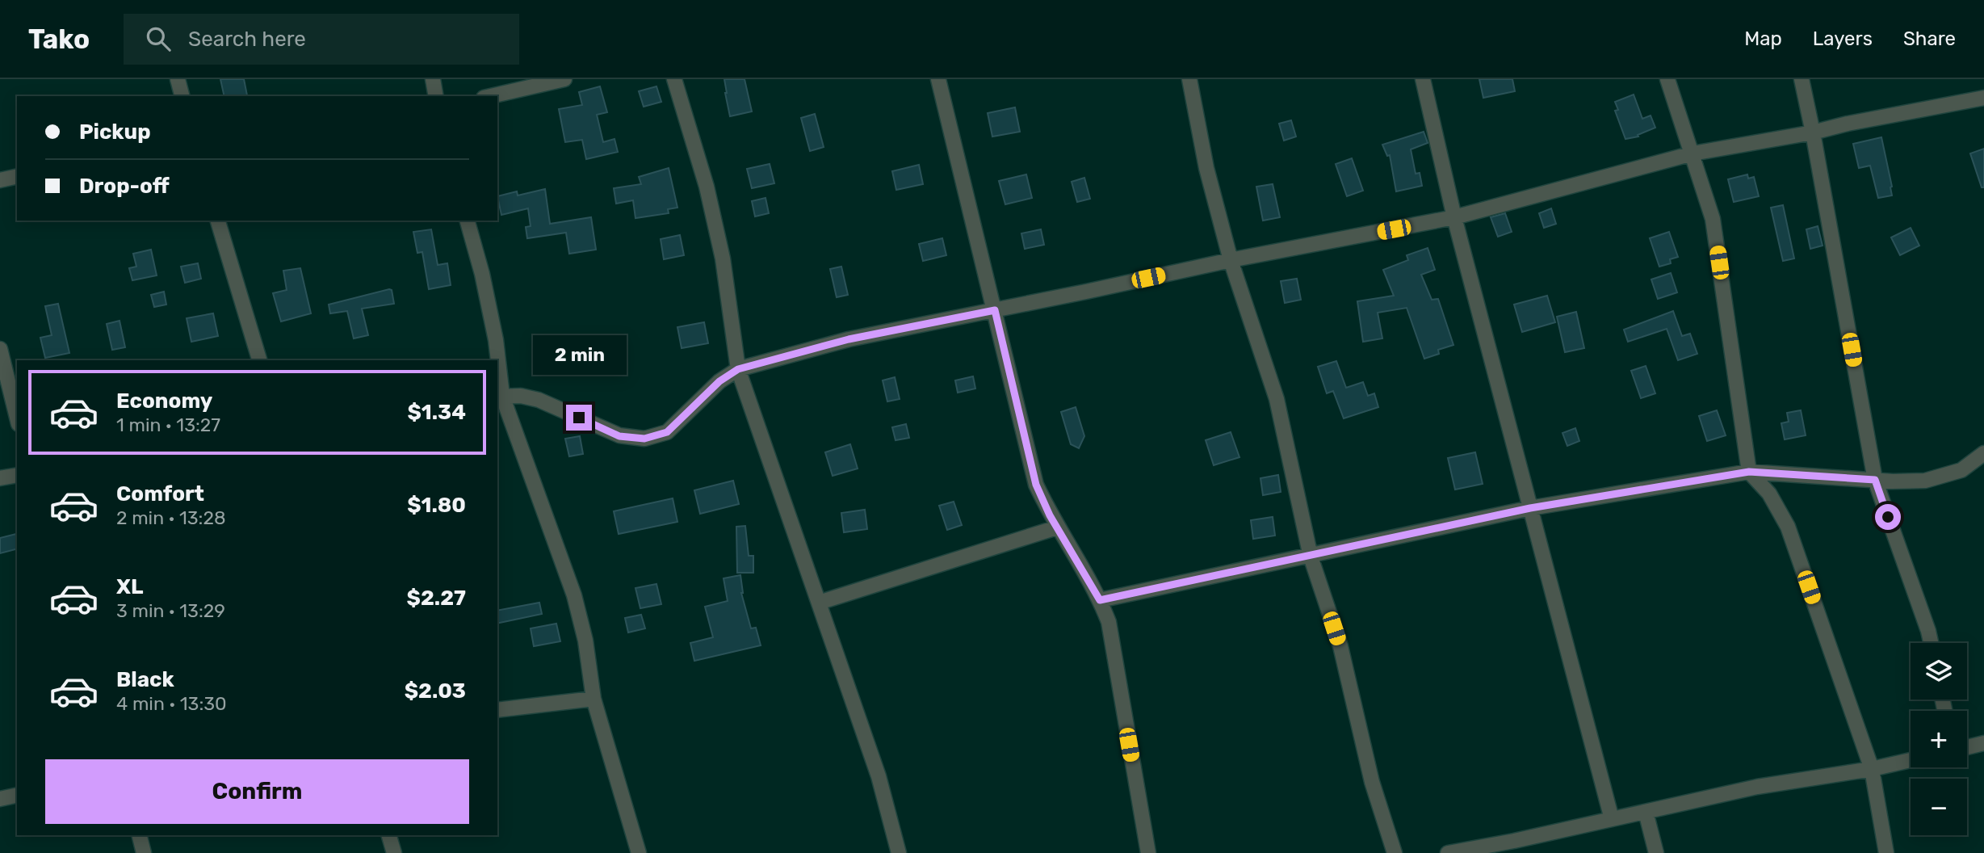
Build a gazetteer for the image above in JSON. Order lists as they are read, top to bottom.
{
  "page": {
    "header": "Tako",
    "search": "Search here",
    "nav": ["Map", "Layers", "Share"],
    "banner": ["Pickup", "Drop-off"],
    "bubble": "2 min",
    "list": [
      {
        "name": "Economy",
        "note": "1 min · 13:27",
        "value": "$1.34"
      },
      {
        "name": "Comfort",
        "note": "2 min · 13:28",
        "value": "$1.80"
      },
      {
        "name": "XL",
        "note": "3 min · 13:29",
        "value": "$2.27"
      },
      {
        "name": "Black",
        "note": "4 min · 13:30",
        "value": "$2.03"
      }
    ],
    "map_buttons": ["+", "−"],
    "buttons": "Confirm"
  }
}
